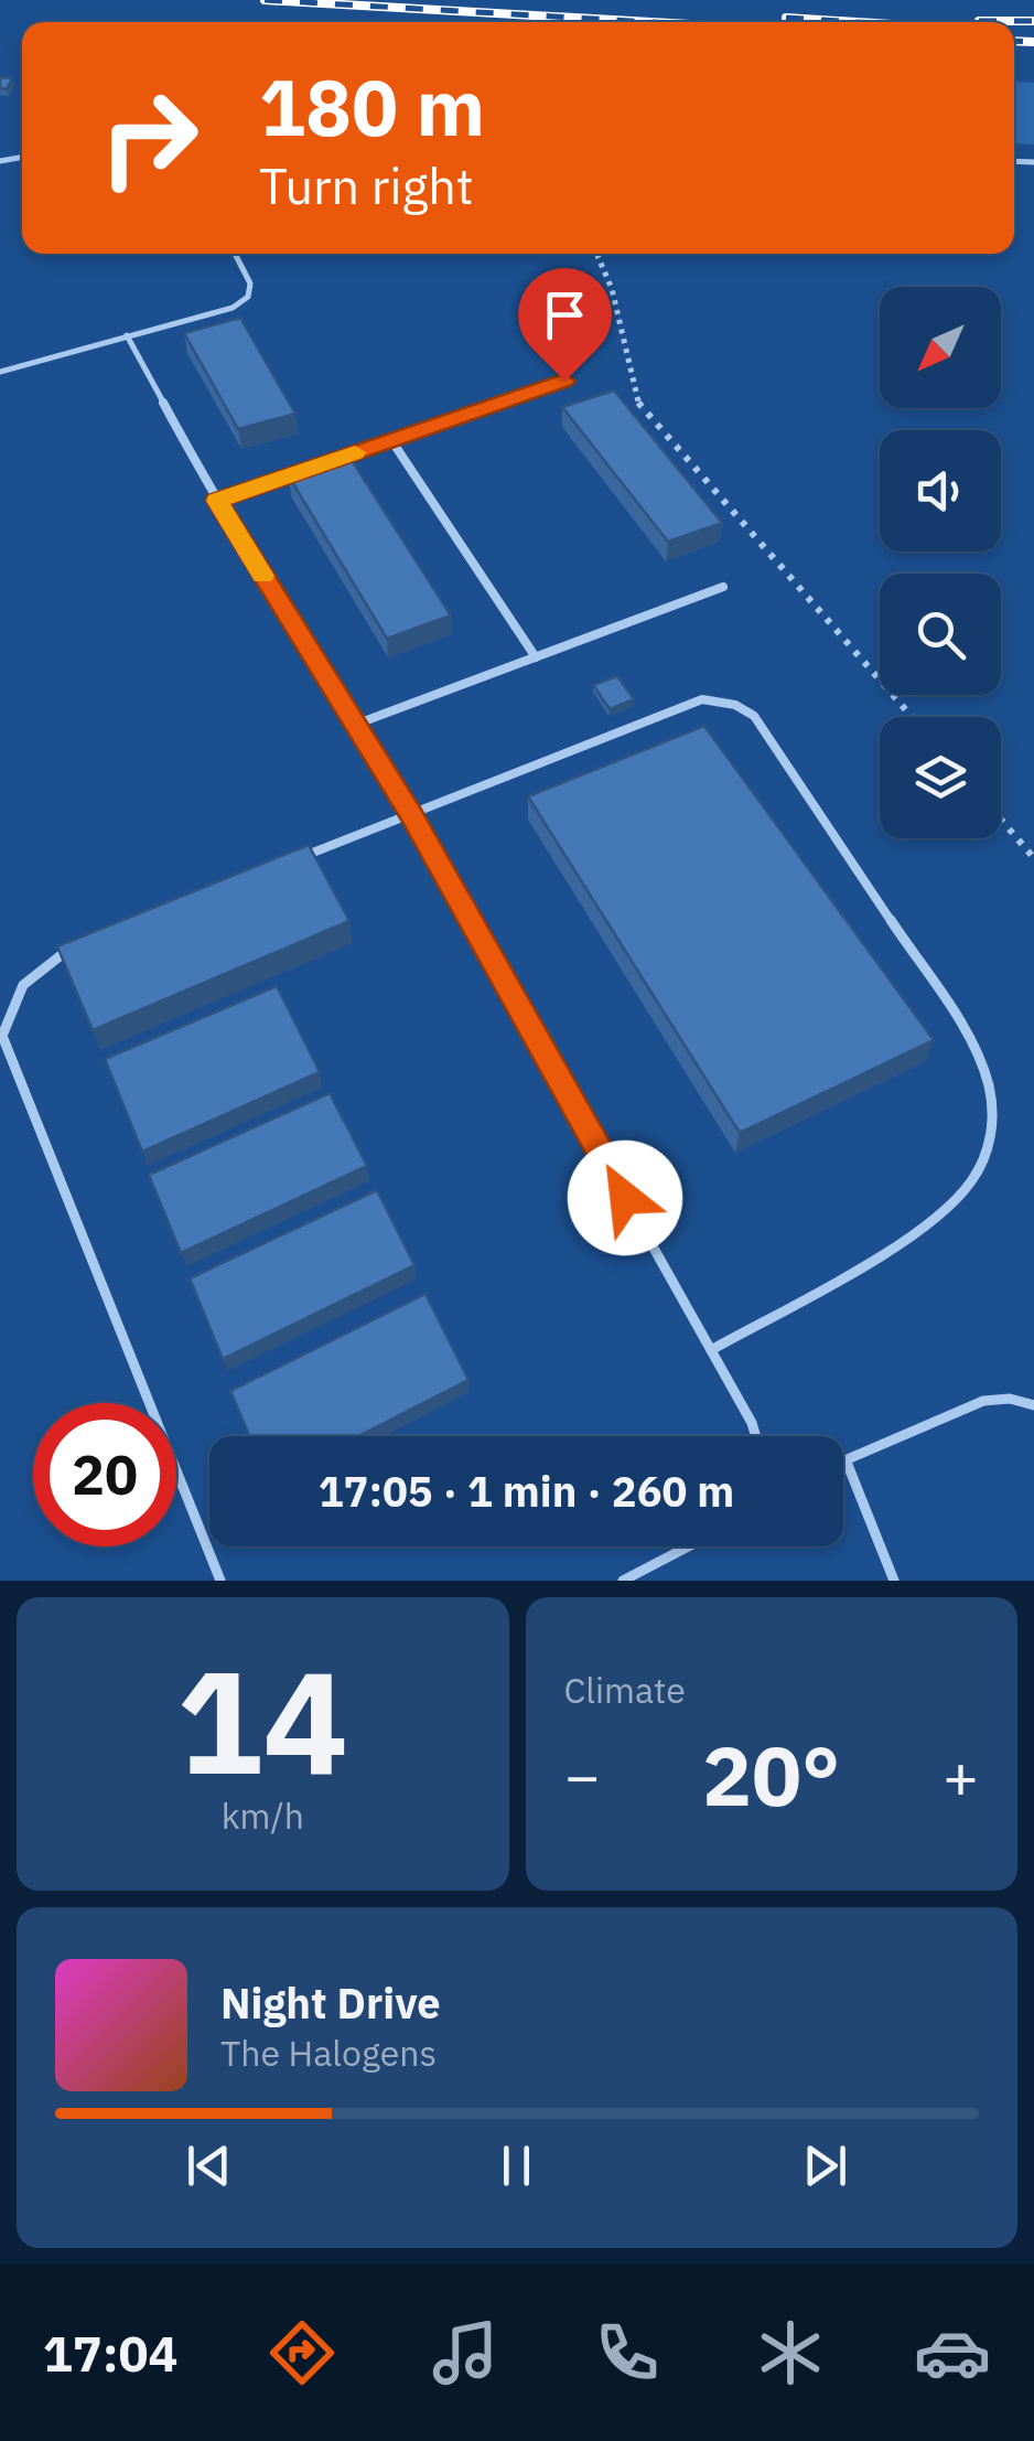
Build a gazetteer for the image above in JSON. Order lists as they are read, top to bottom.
{
  "north": "bottom left",
  "page": {
    "turn": ["180 m", "Turn right"],
    "limit": "20",
    "trip": "17:05 · 1 min · 260 m",
    "tile": [
      ["14", "km/h"],
      "Climate"
    ],
    "heat": ["−", "20°", "+"],
    "song": ["Night Drive", "The Halogens"],
    "tabs": "17:04"
  }
}
